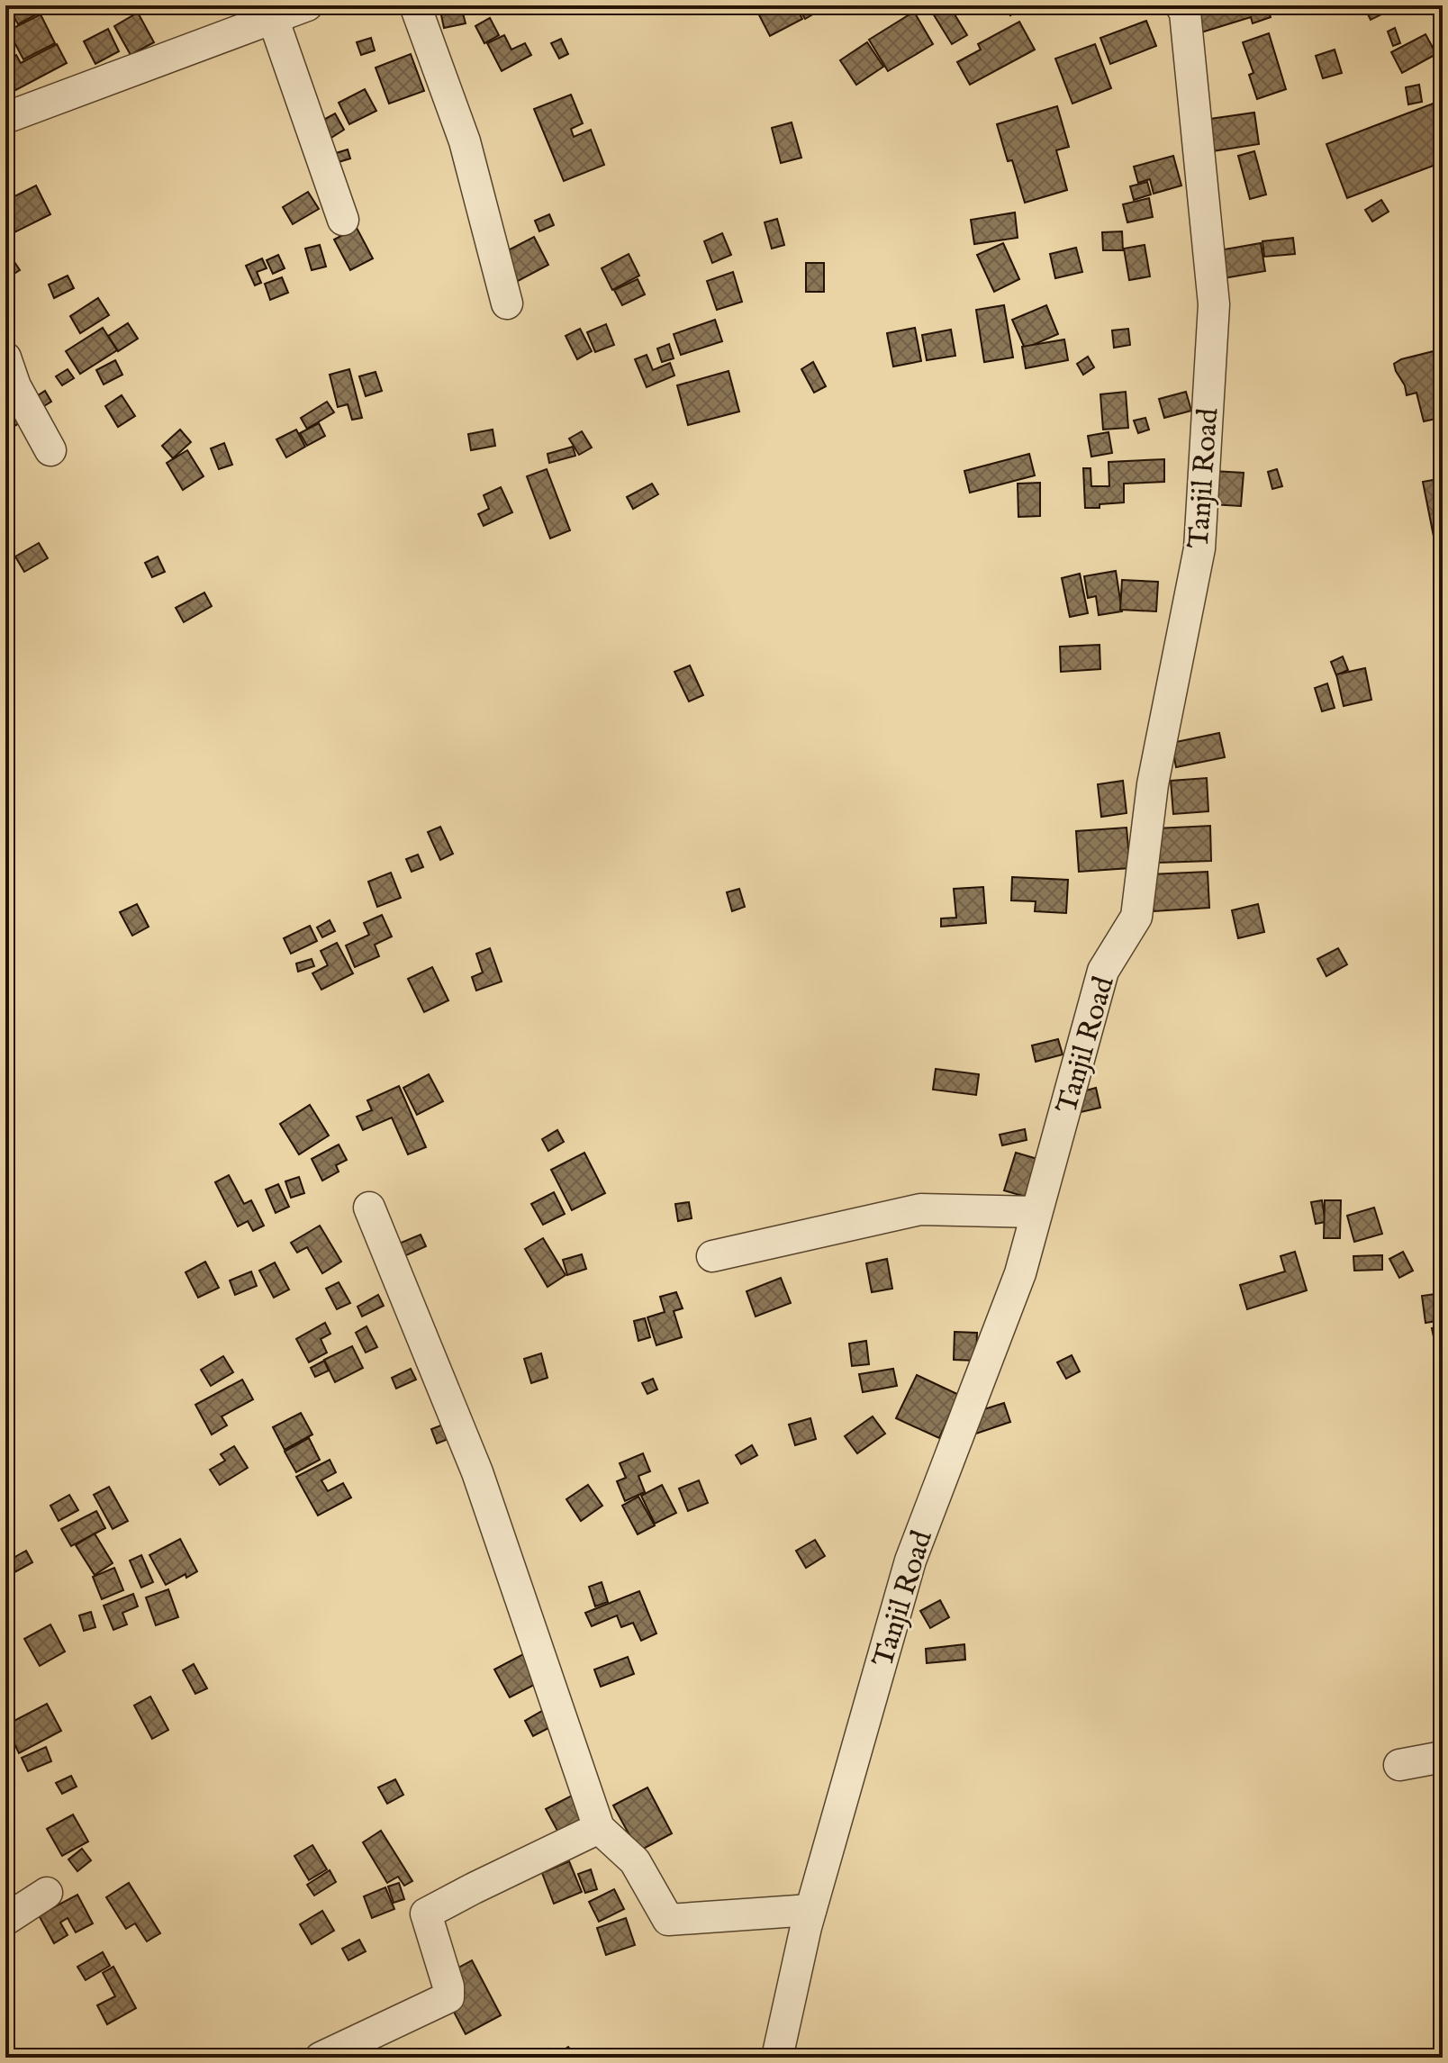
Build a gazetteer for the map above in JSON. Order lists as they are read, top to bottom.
{
  "streets": {
    "street": ["Tanjil Road"]
  }
}
